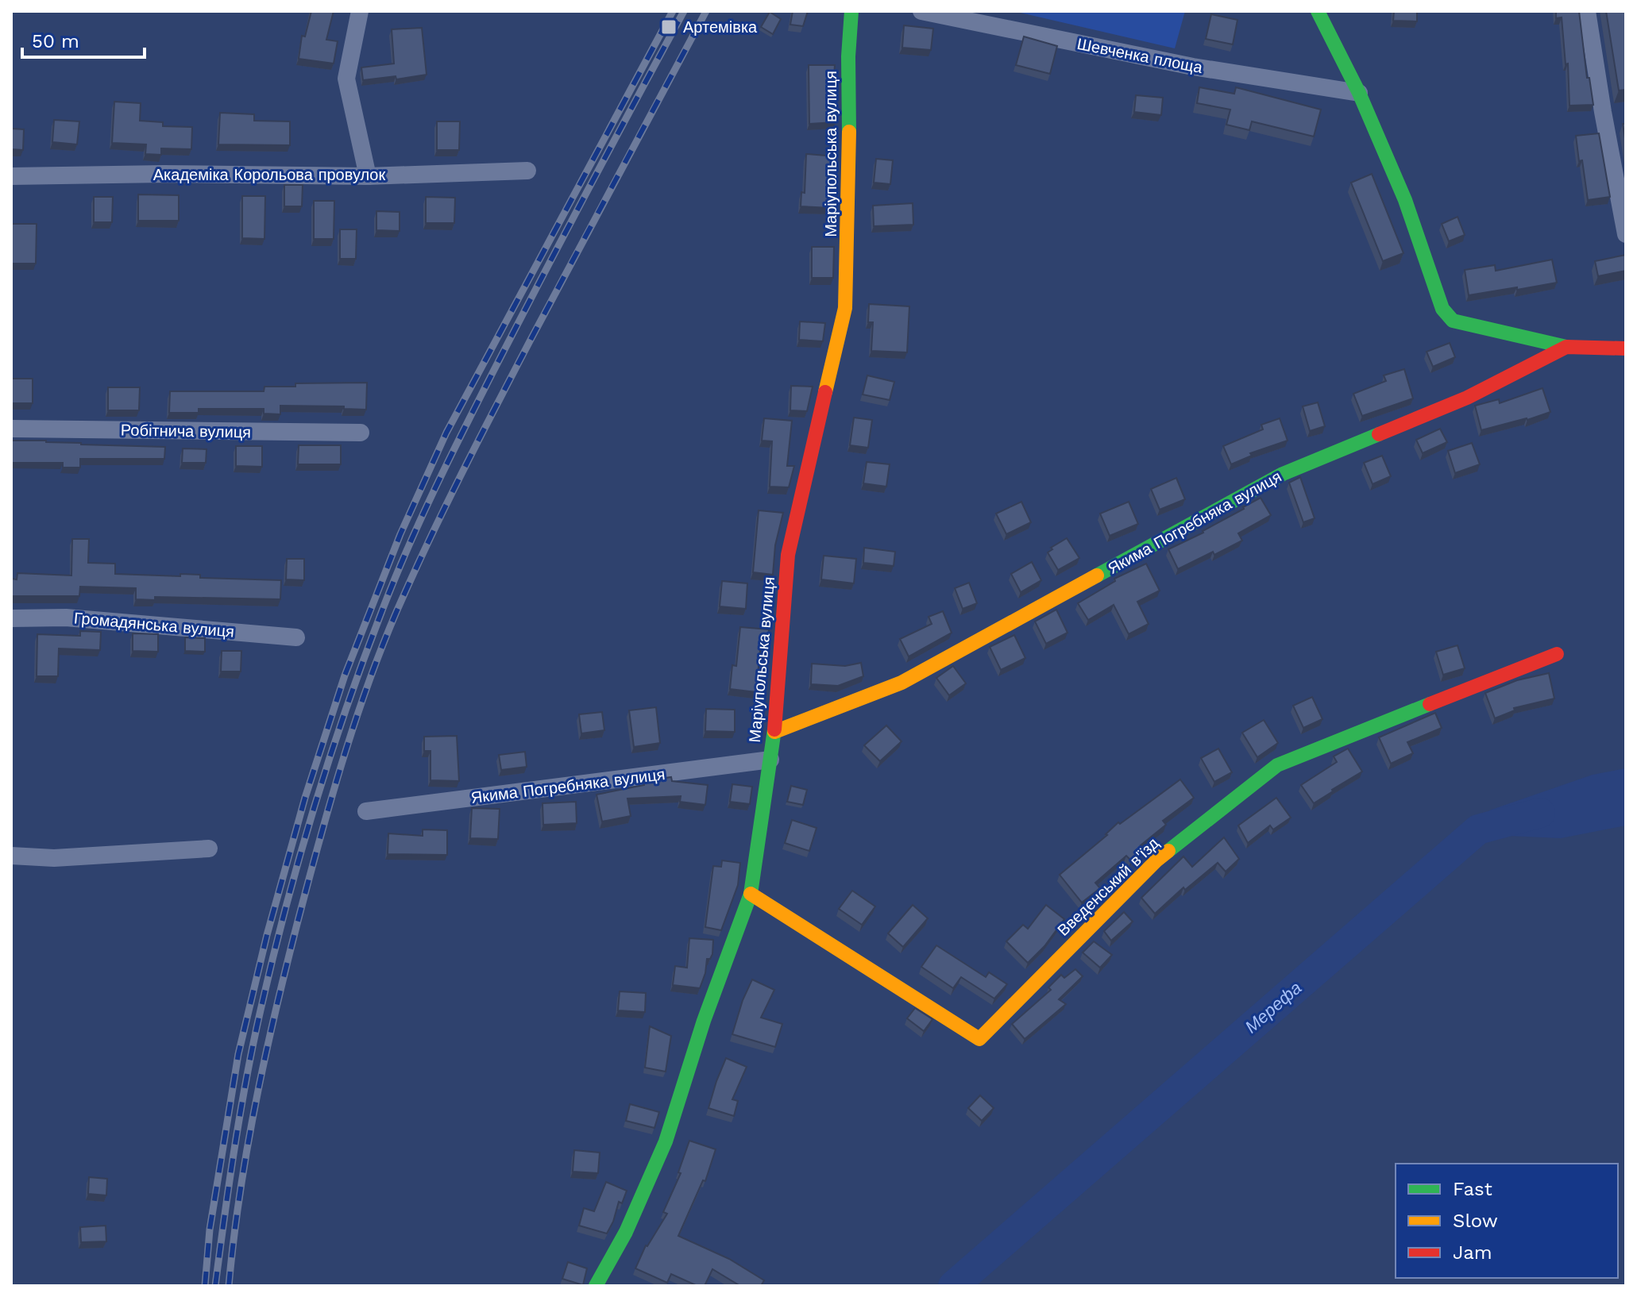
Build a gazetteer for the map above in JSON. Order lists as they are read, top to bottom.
{
  "streets": {
    "street": [
      "Шевченка площа",
      "Маріупольська вулиця",
      "Академіка Корольова провулок",
      "Робітнича вулиця",
      "Якима Погребняка вулиця",
      "Громадянська вулиця",
      "Введенський в'їзд"
    ]
  },
  "crossings": [
    ["Маріупольська вулиця", "Якима Погребняка вулиця"],
    ["Маріупольська вулиця", "Введенський в'їзд"]
  ],
  "water": ["Мерефа"],
  "places": {
    "transit": ["Артемівка"]
  },
  "legend": ["Fast", "Slow", "Jam"],
  "scale_bar": "50 m"
}
